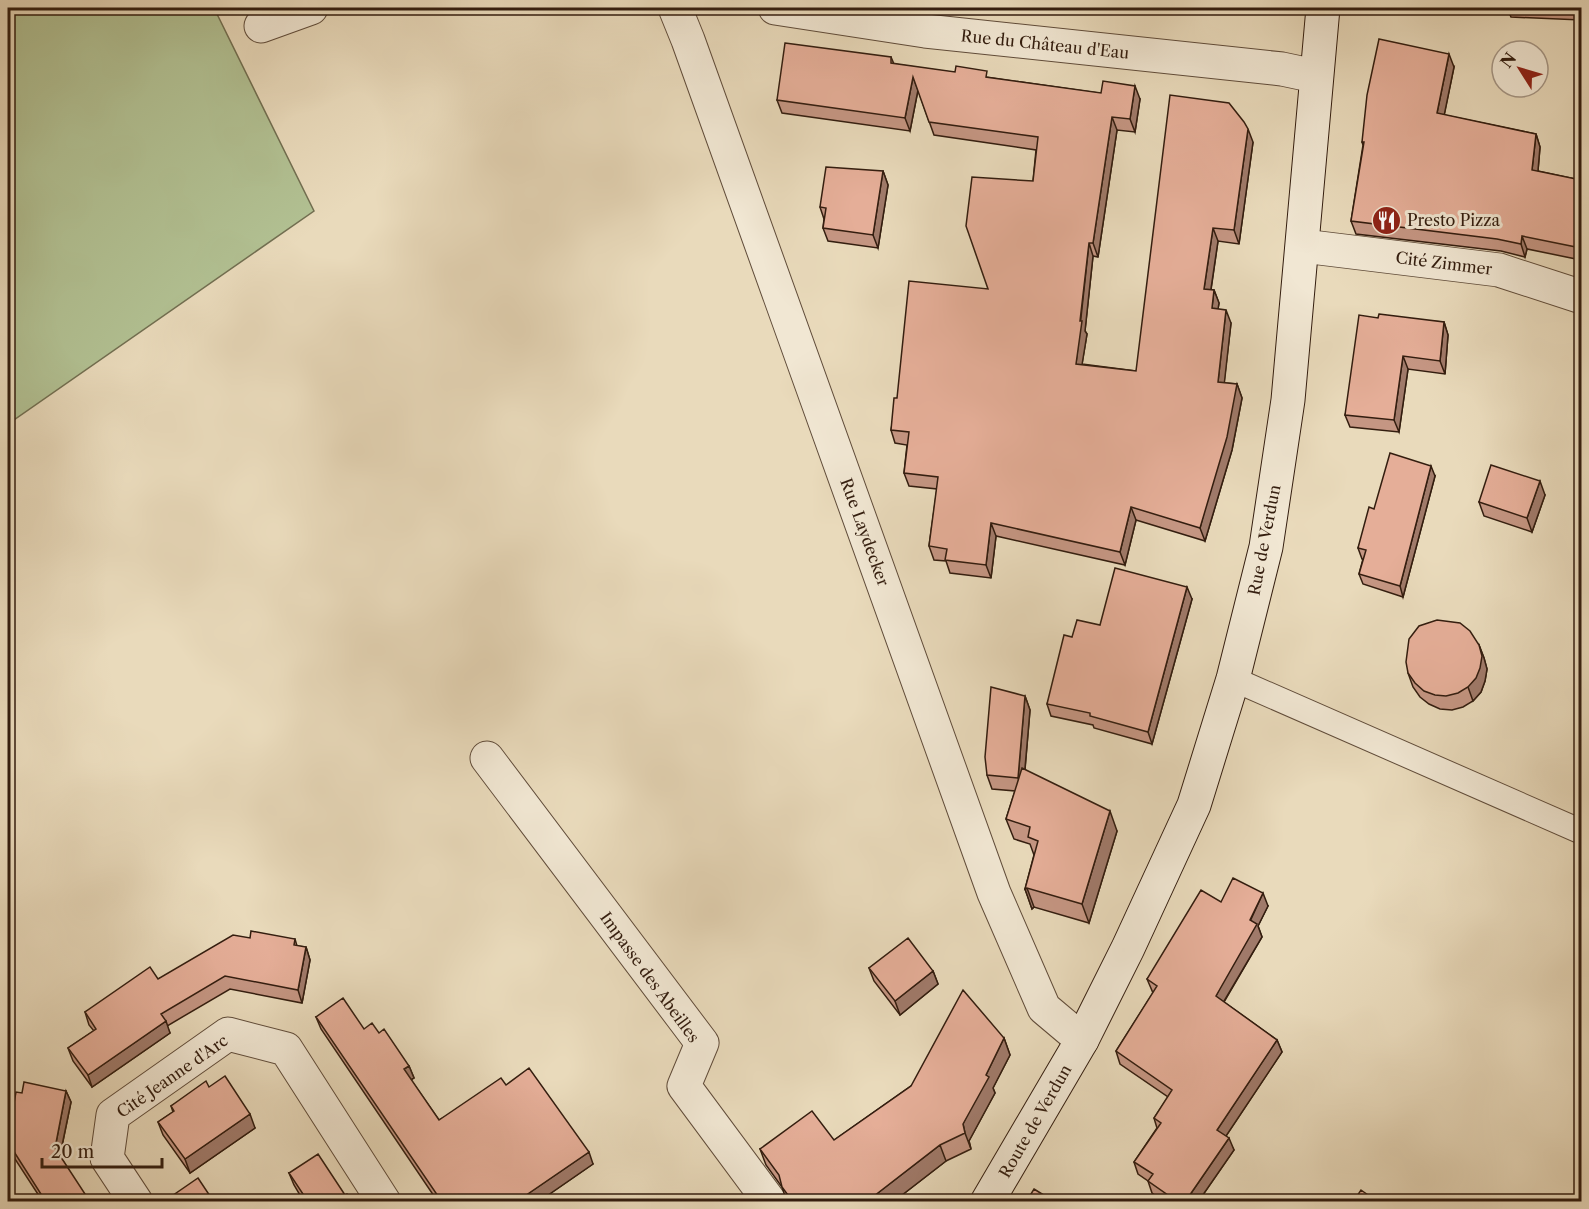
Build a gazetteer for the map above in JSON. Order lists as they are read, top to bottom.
{
  "streets": {
    "street": [
      "Rue du Château d'Eau",
      "Cité Zimmer",
      "Rue Laydecker",
      "Rue de Verdun",
      "Impasse des Abeilles",
      "Cité Jeanne d'Arc",
      "Route de Verdun"
    ]
  },
  "crossings": [
    ["Rue du Château d'Eau", "Rue de Verdun"],
    ["Cité Zimmer", "Rue de Verdun"],
    ["Rue Laydecker", "Rue de Verdun"],
    ["Rue Laydecker", "Route de Verdun"],
    ["Rue de Verdun", "Route de Verdun"]
  ],
  "places": {
    "restaurant": ["Presto Pizza"]
  },
  "scale_bar": "20 m",
  "north": "top left"
}
